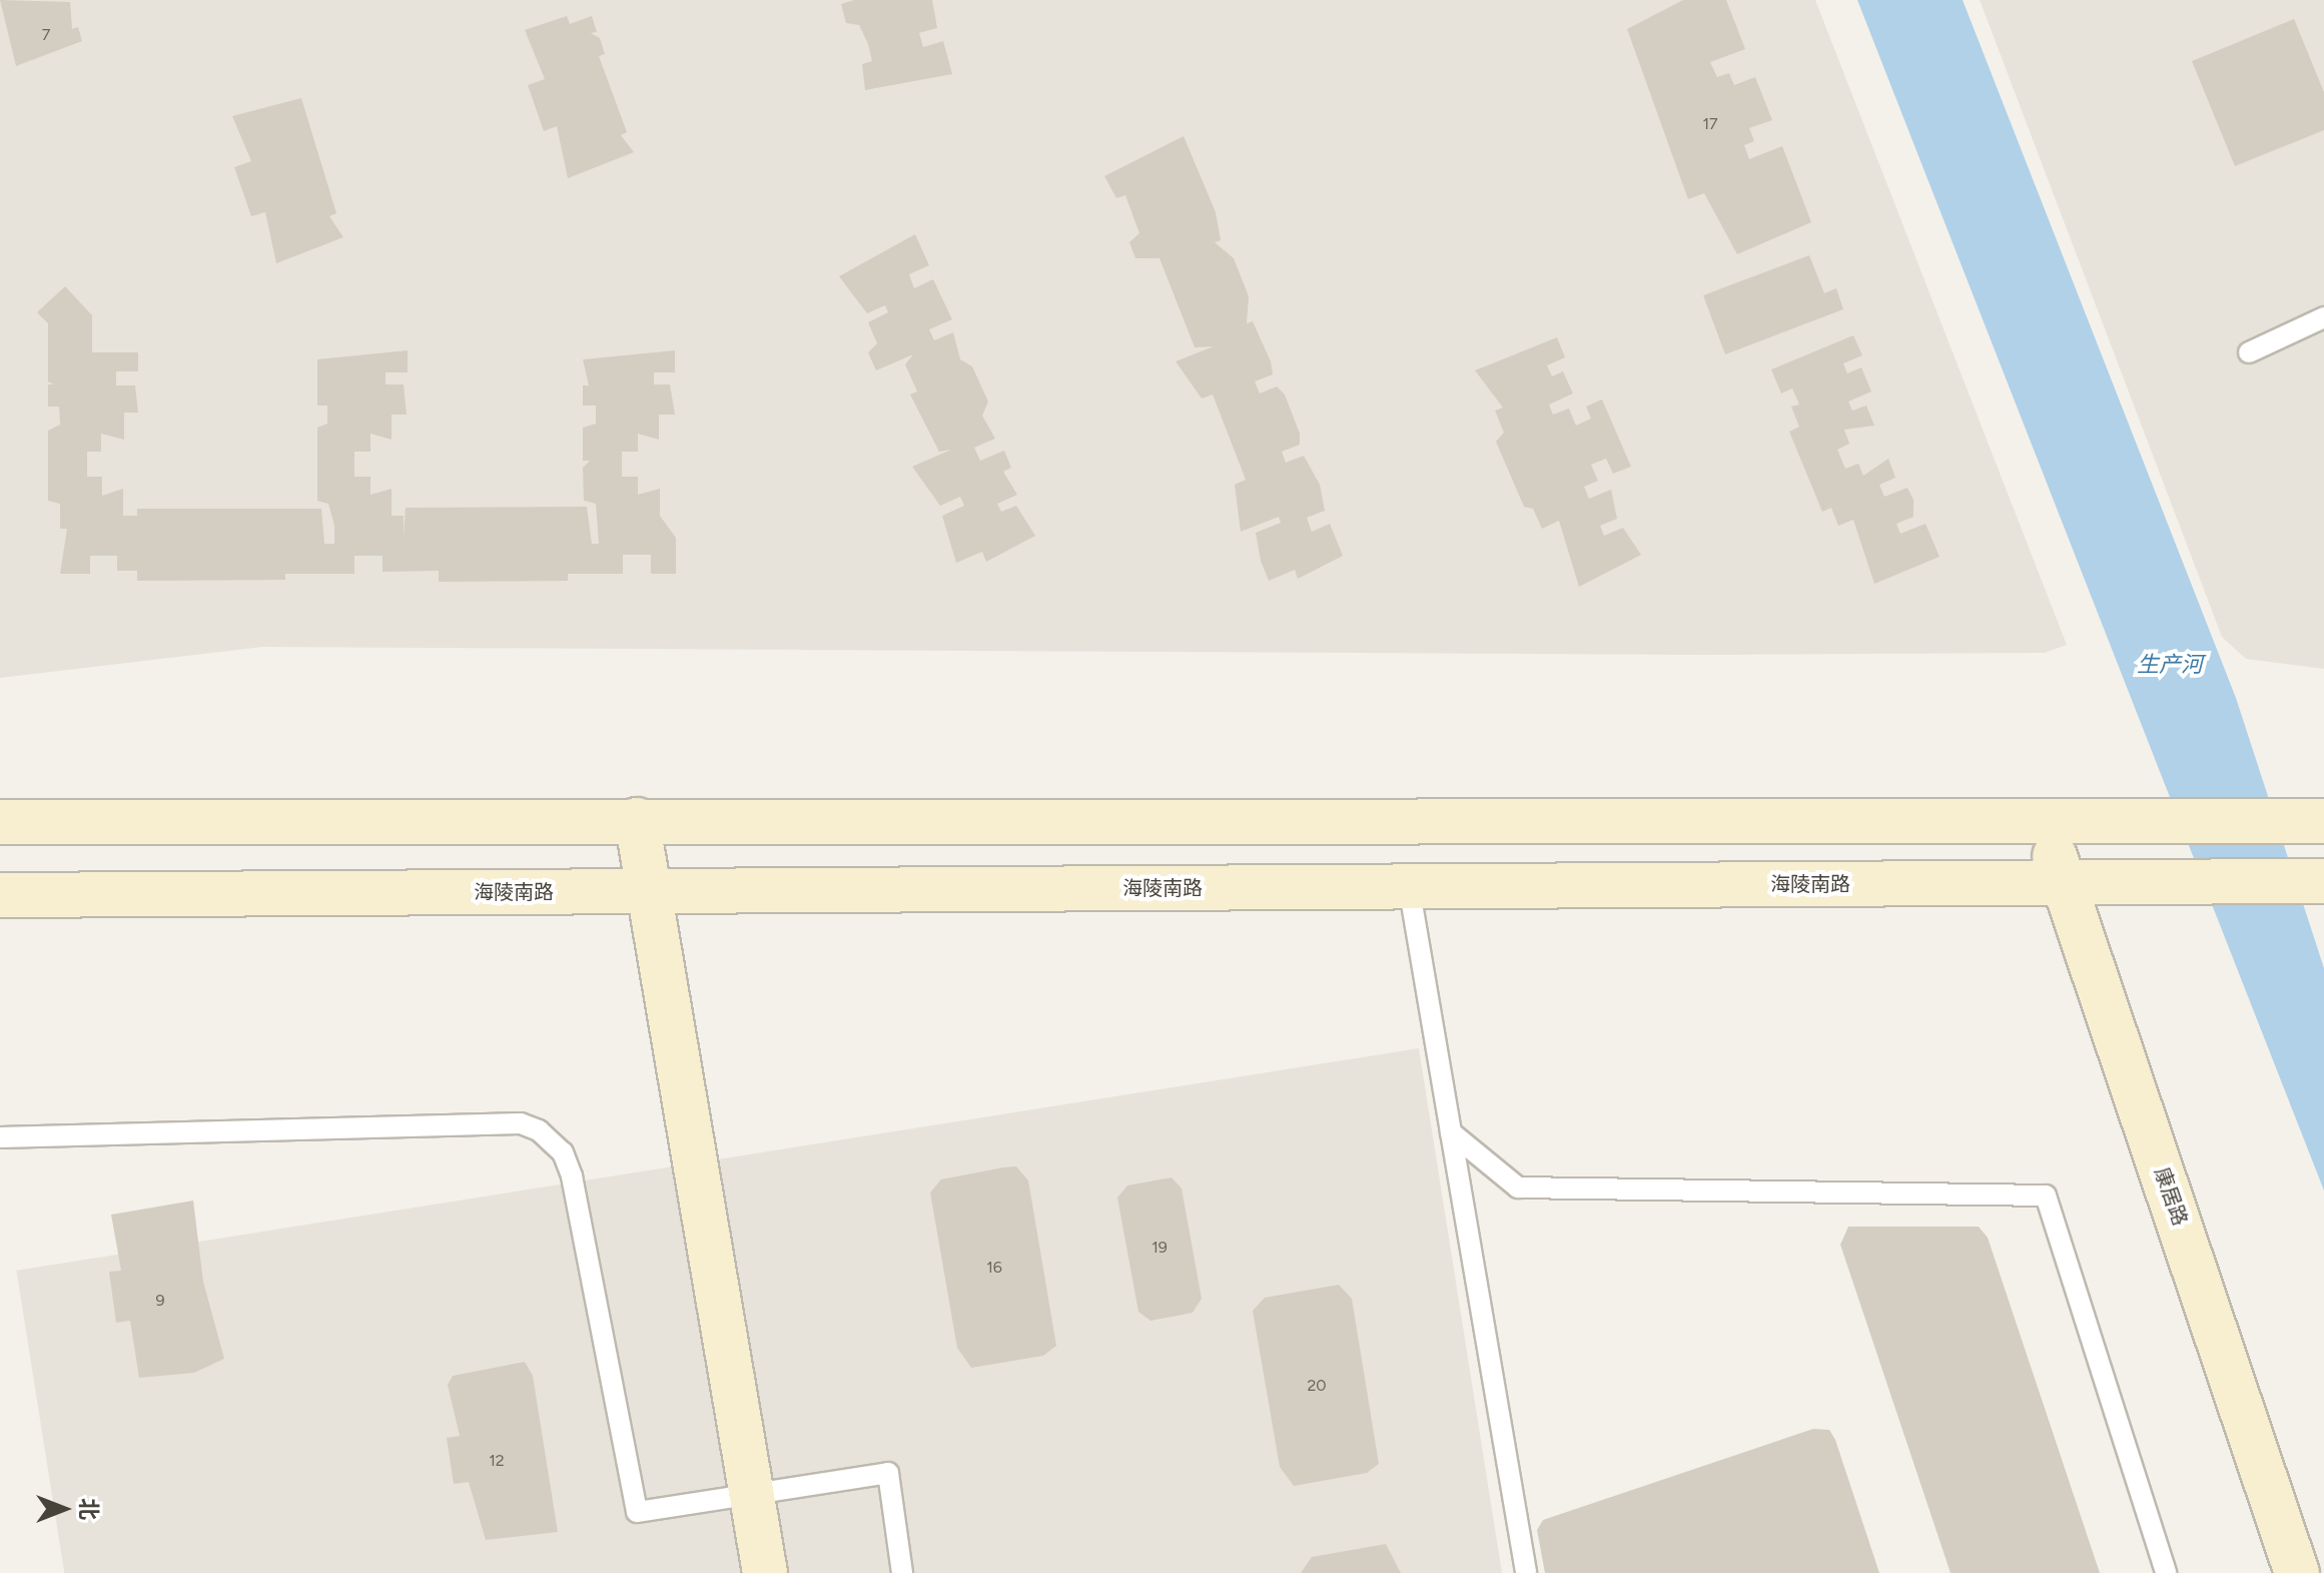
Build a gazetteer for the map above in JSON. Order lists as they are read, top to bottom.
{
  "streets": {
    "main road": ["海陵南路", "康居路"]
  },
  "crossings": [
    ["海陵南路", "康居路"]
  ],
  "water": ["生产河"],
  "house_numbers": [
    "7",
    "17",
    "19",
    "16",
    "9",
    "20",
    "12"
  ],
  "north": "right"
}
